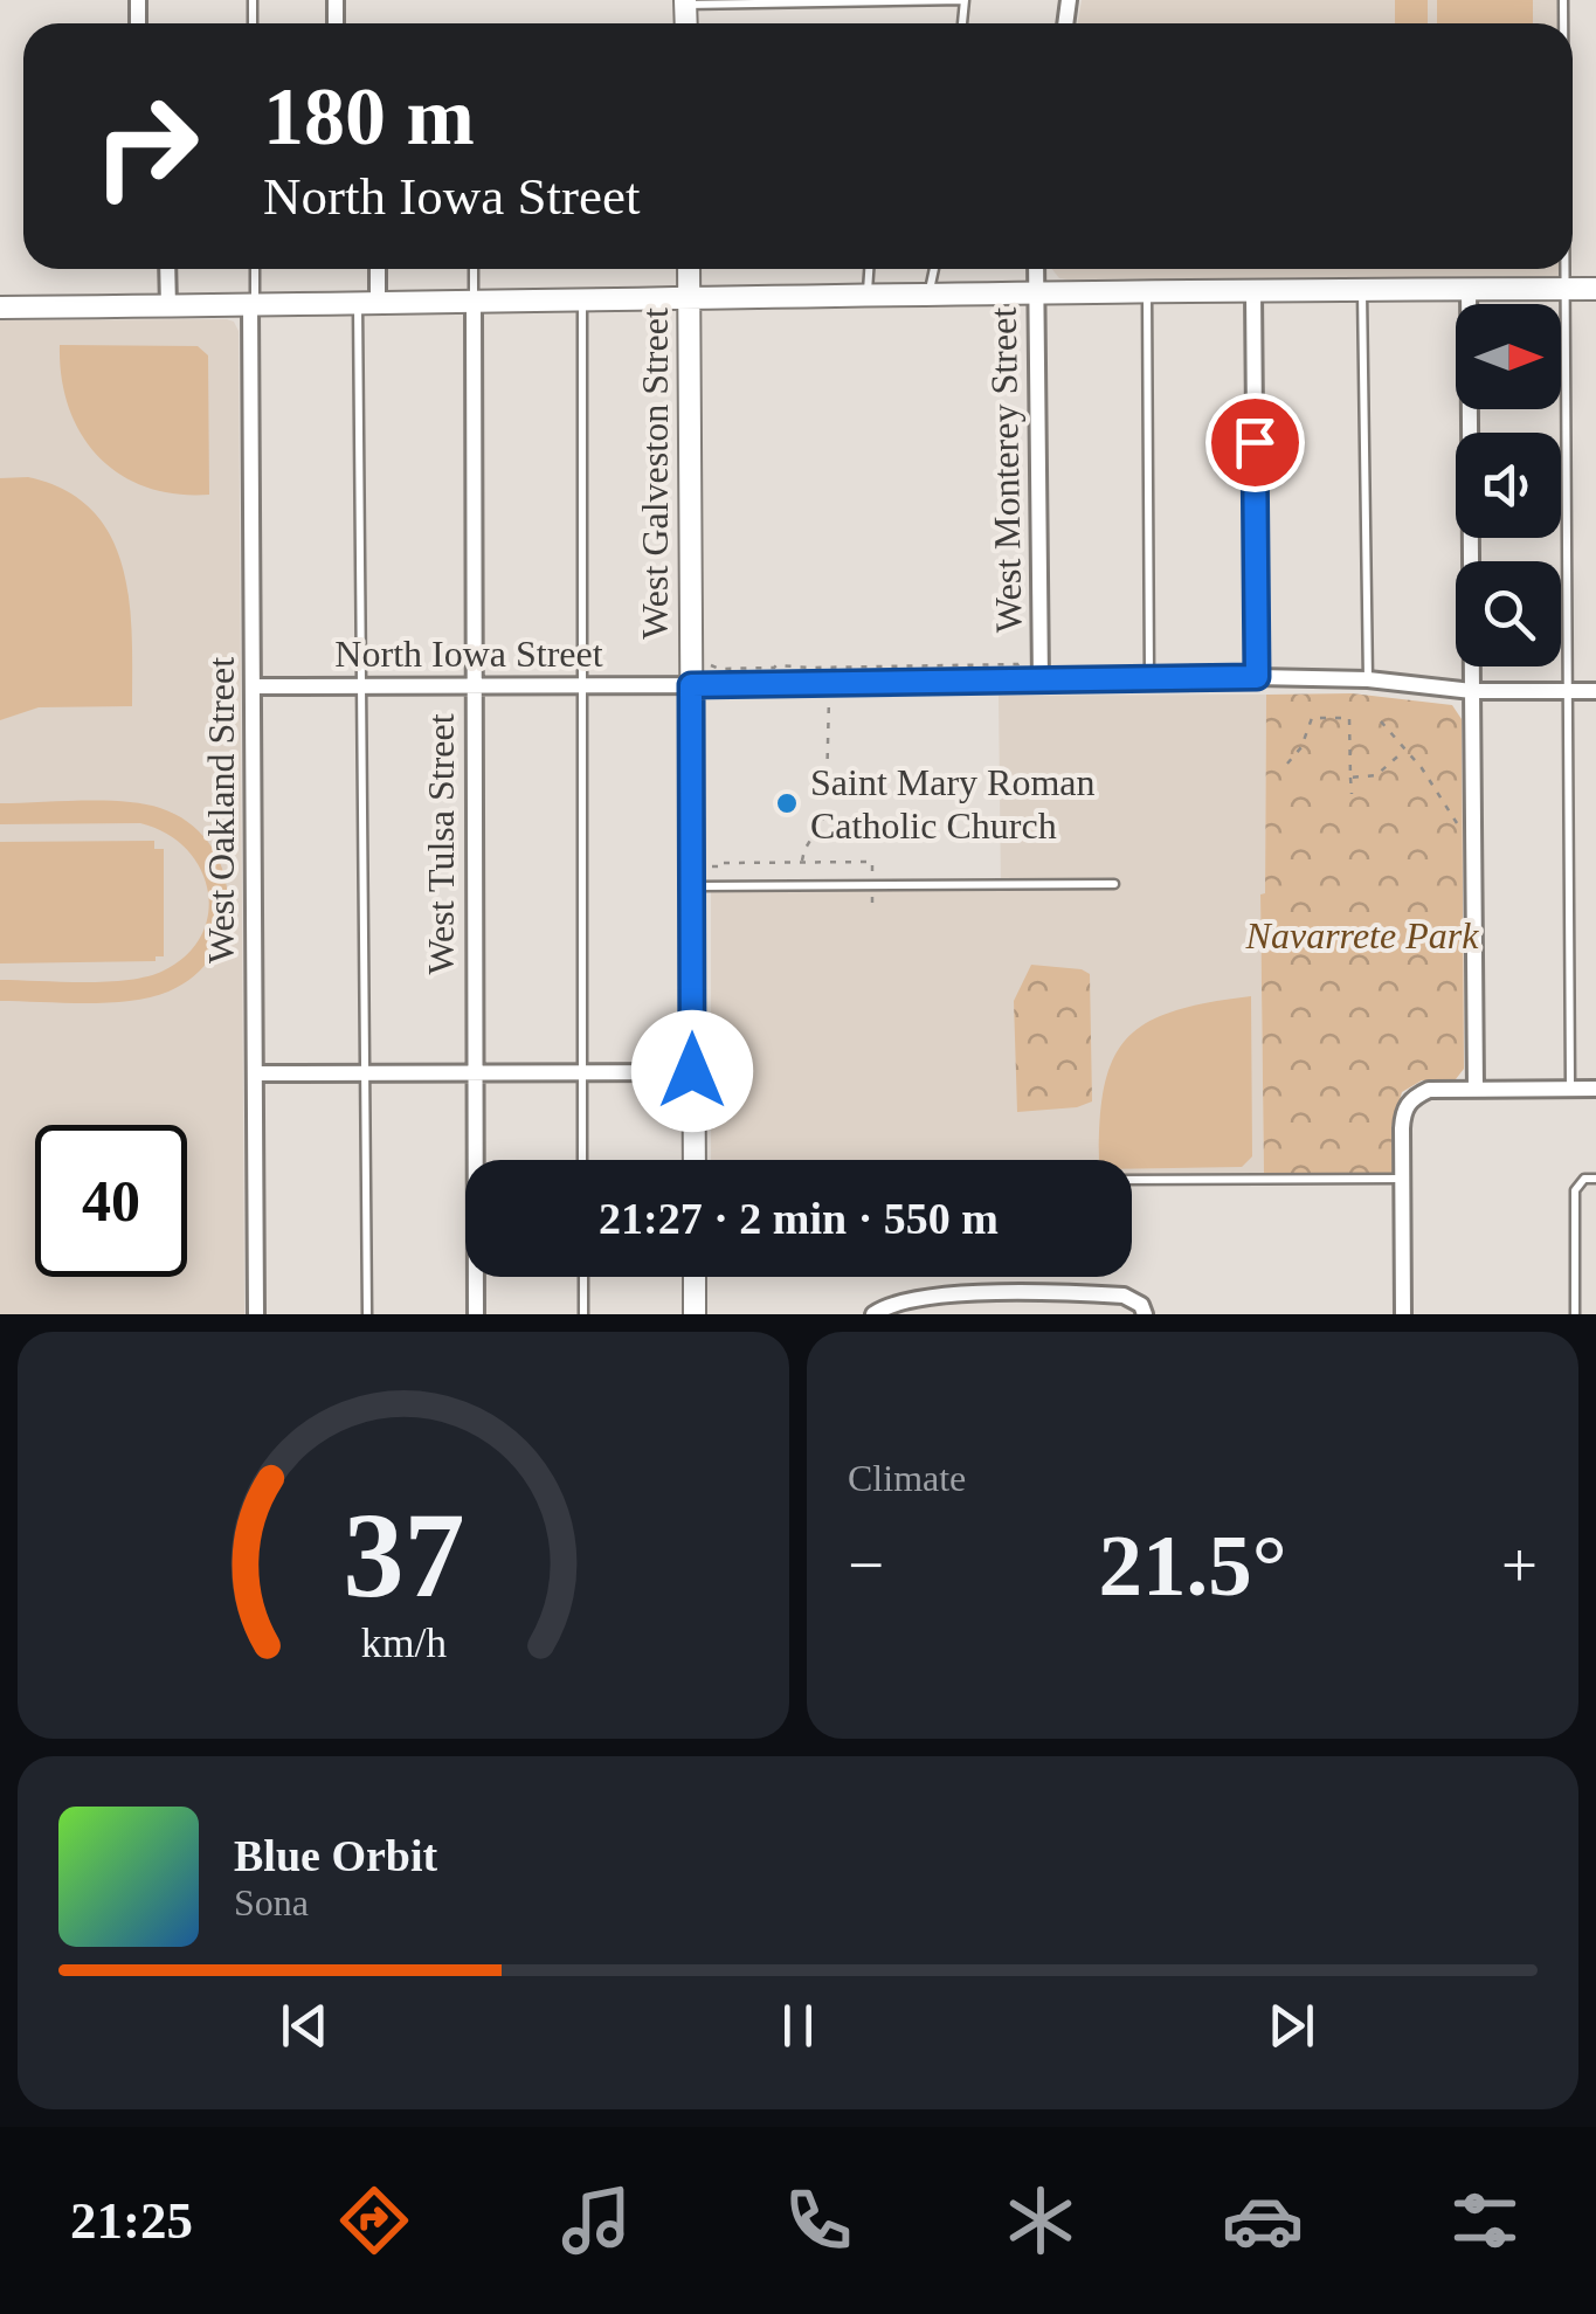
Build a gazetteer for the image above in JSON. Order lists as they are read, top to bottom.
{
  "streets": {
    "street": [
      "West Monterey Street",
      "West Galveston Street",
      "North Iowa Street",
      "West Oakland Street",
      "West Tulsa Street"
    ]
  },
  "crossings": [
    ["West Monterey Street", "North Iowa Street"],
    ["West Galveston Street", "North Iowa Street"],
    ["North Iowa Street", "West Oakland Street"],
    ["North Iowa Street", "West Tulsa Street"]
  ],
  "parks": ["Navarrete Park"],
  "places": ["Saint Mary Roman Catholic Church"],
  "north": "right",
  "page": {
    "turn": ["180 m", "North Iowa Street"],
    "limit": "40",
    "trip": "21:27 · 2 min · 550 m",
    "tile": "Climate",
    "heat": ["−", "21.5°", "+"],
    "song": ["Blue Orbit", "Sona"],
    "tabs": "21:25",
    "gauge": ["37", "km/h"]
  }
}
